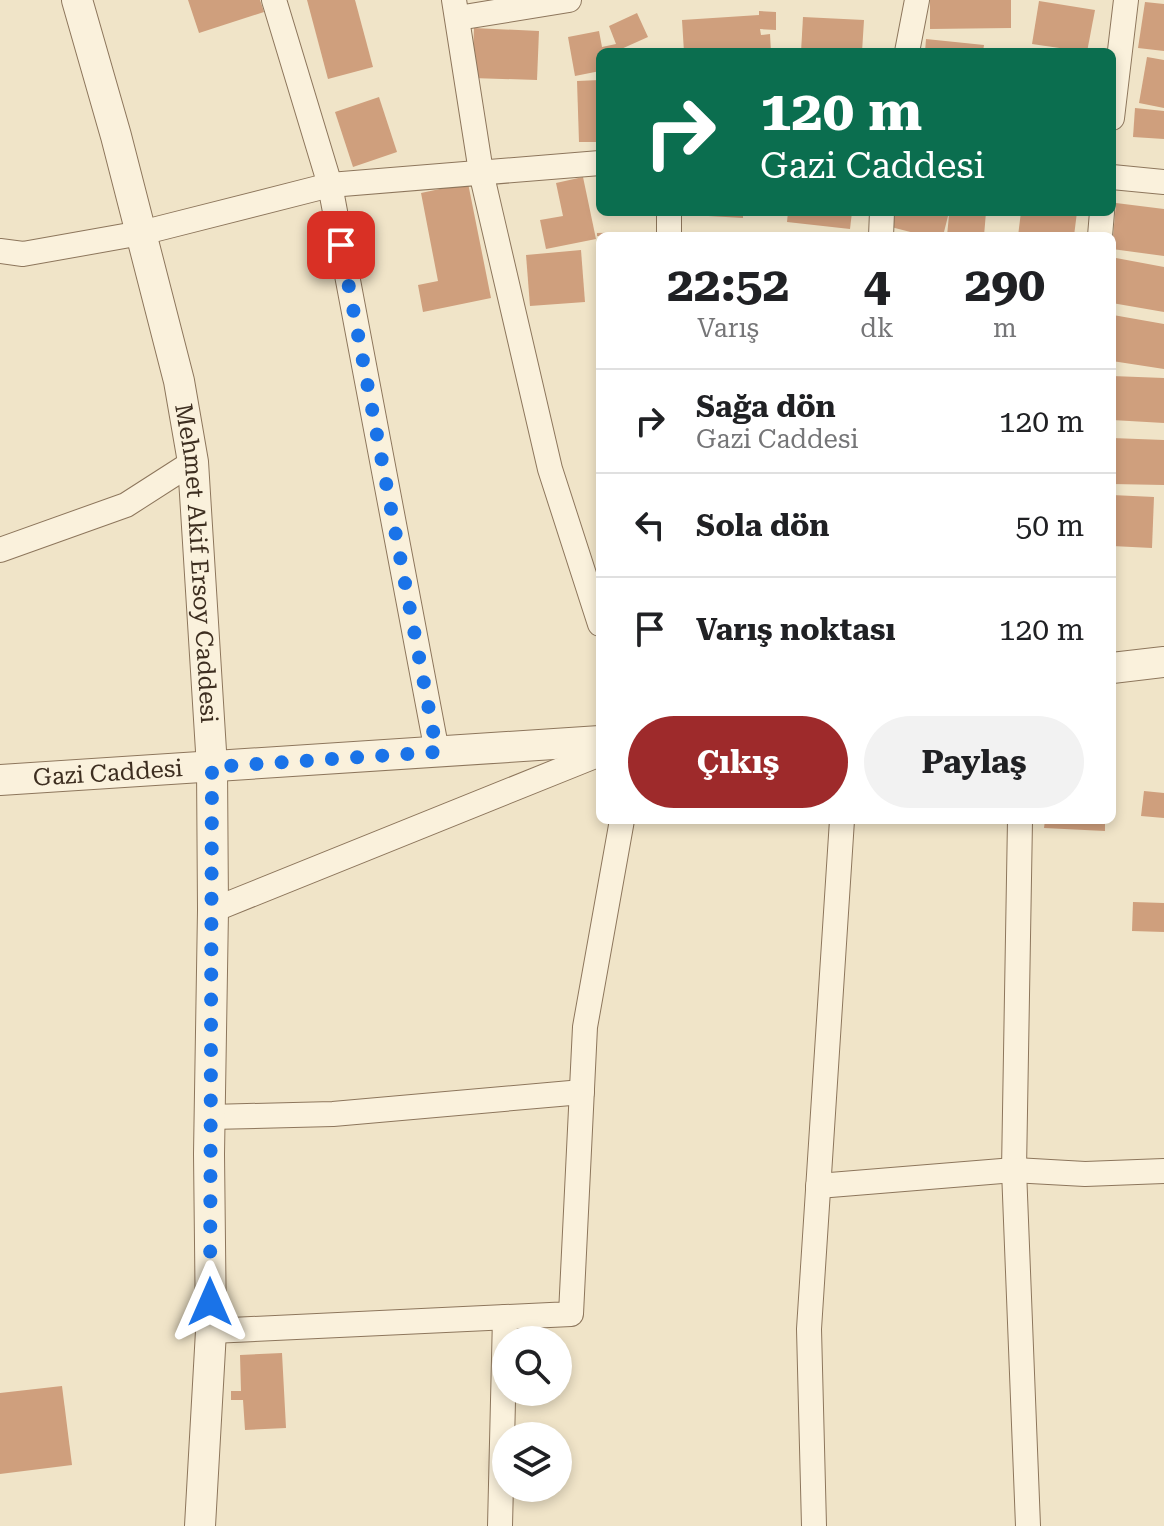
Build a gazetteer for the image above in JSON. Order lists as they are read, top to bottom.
{
  "streets": {
    "street": ["Mehmet Akif Ersoy Caddesi", "Gazi Caddesi"]
  },
  "crossings": [
    ["Mehmet Akif Ersoy Caddesi", "Gazi Caddesi"]
  ],
  "page": {
    "turn": ["120 m", "Gazi Caddesi"],
    "eta": [
      "22:52",
      "Varış",
      "4",
      "dk",
      "290",
      "m"
    ],
    "list": [
      {
        "name": "Sağa dön",
        "note": "Gazi Caddesi",
        "value": "120 m"
      },
      {
        "name": "Sola dön",
        "value": "50 m"
      },
      {
        "name": "Varış noktası",
        "value": "120 m"
      }
    ],
    "buttons": ["Çıkış", "Paylaş"]
  }
}
